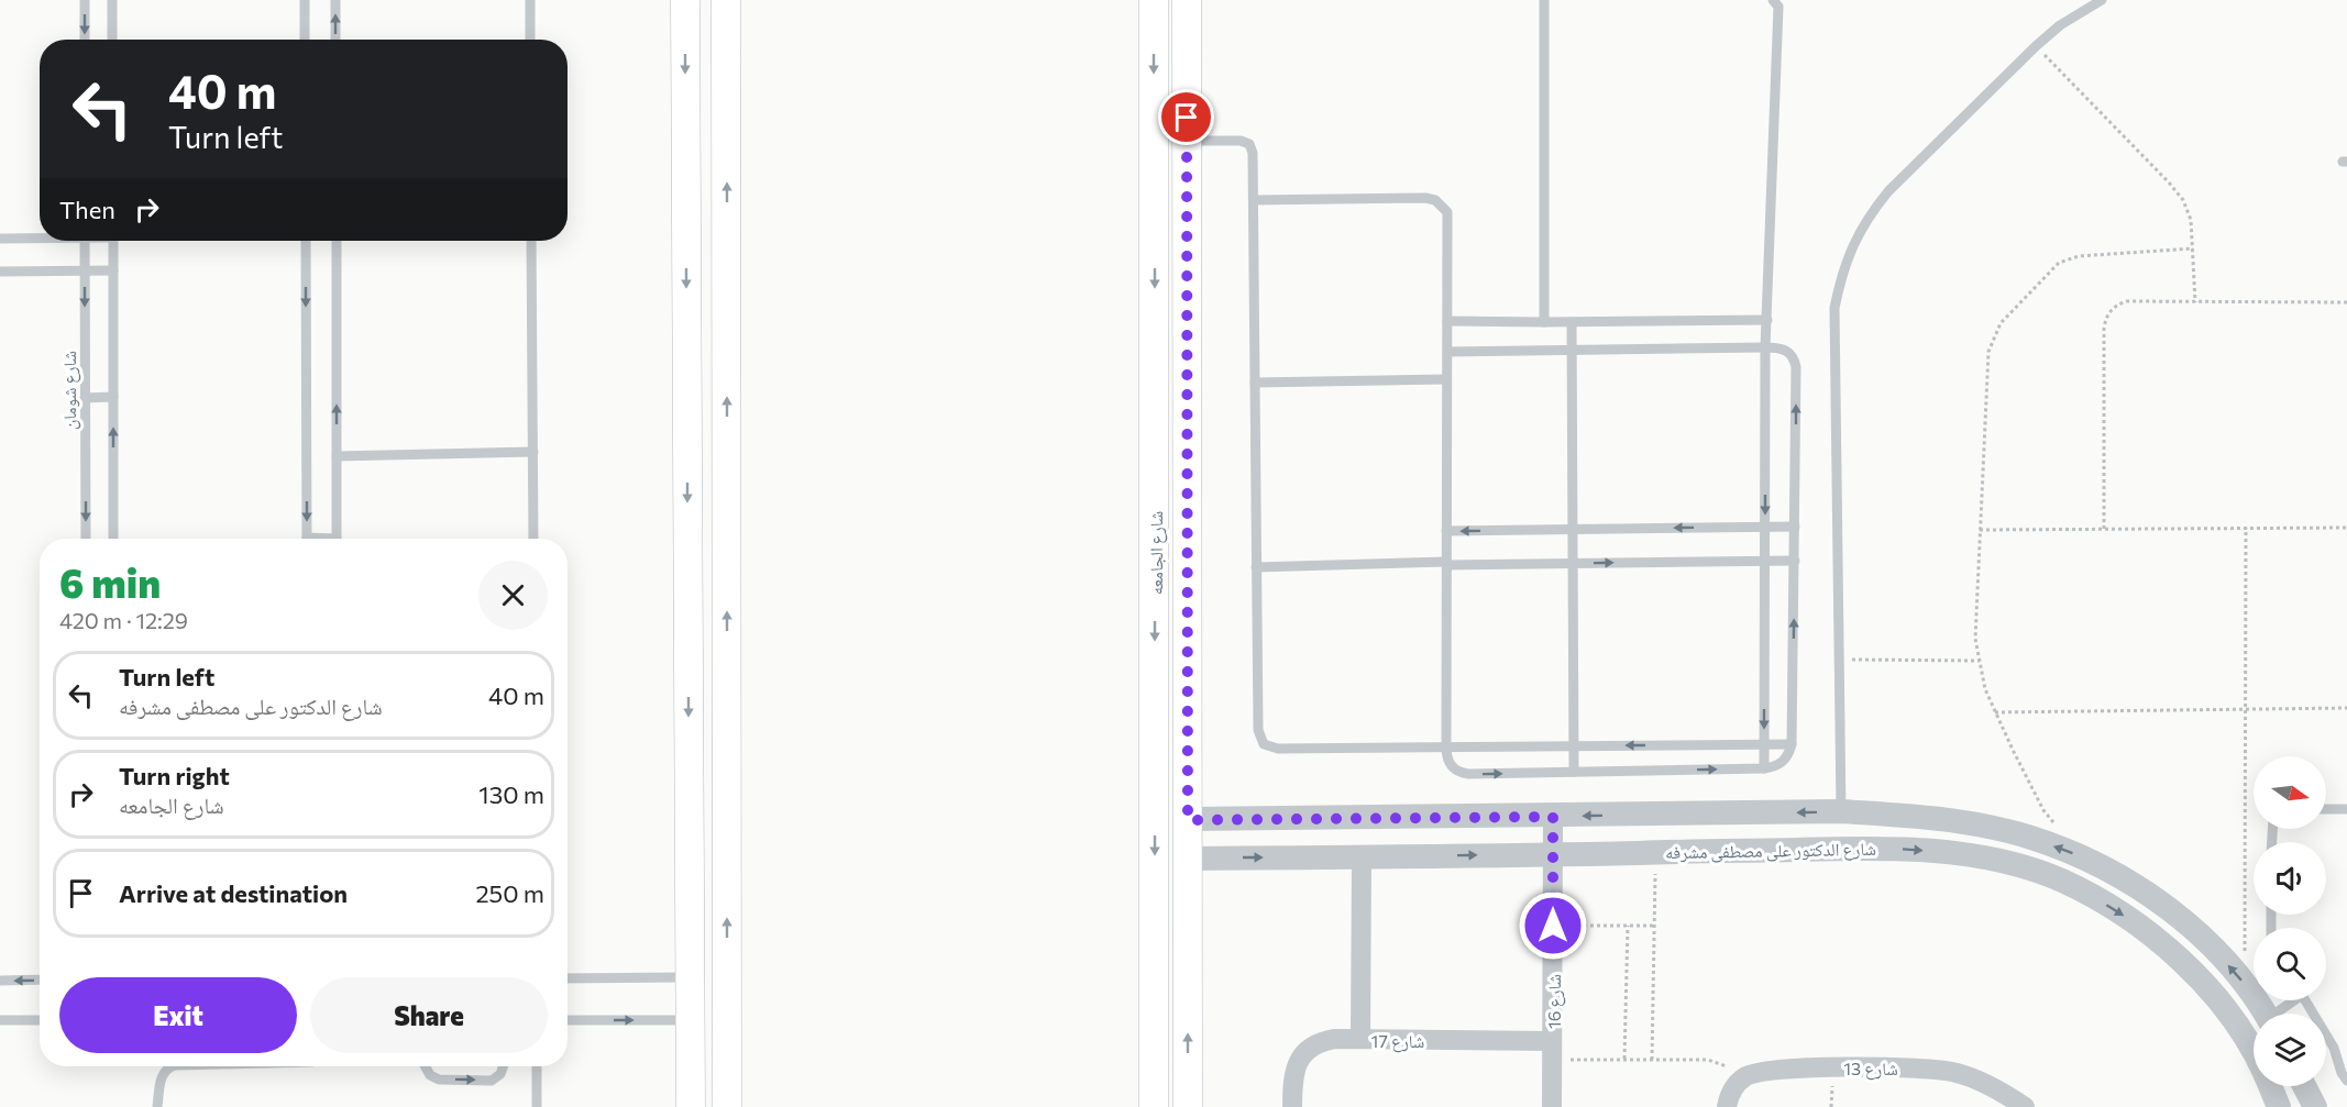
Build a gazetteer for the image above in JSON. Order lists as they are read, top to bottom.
{
  "streets": {
    "main road": ["شارع الجامعه"],
    "street": [
      "شارع الدكتور على مصطفى مشرفه",
      "شارع 16",
      "شارع 17",
      "شارع 13"
    ],
    "lane": ["شارع شومان"]
  },
  "crossings": [
    ["شارع الجامعه", "شارع الدكتور على مصطفى مشرفه"],
    ["شارع الدكتور على مصطفى مشرفه", "شارع 16"],
    ["شارع 16", "شارع 17"]
  ],
  "north": "right",
  "page": {
    "turn": ["40 m", "Turn left"],
    "then": "Then",
    "heading": ["6 min", "420 m · 12:29"],
    "list": [
      {
        "name": "Turn left",
        "note": "شارع الدكتور على مصطفى مشرفه",
        "value": "40 m"
      },
      {
        "name": "Turn right",
        "note": "شارع الجامعه",
        "value": "130 m"
      },
      {
        "name": "Arrive at destination",
        "value": "250 m"
      }
    ],
    "buttons": ["Exit", "Share"]
  }
}
